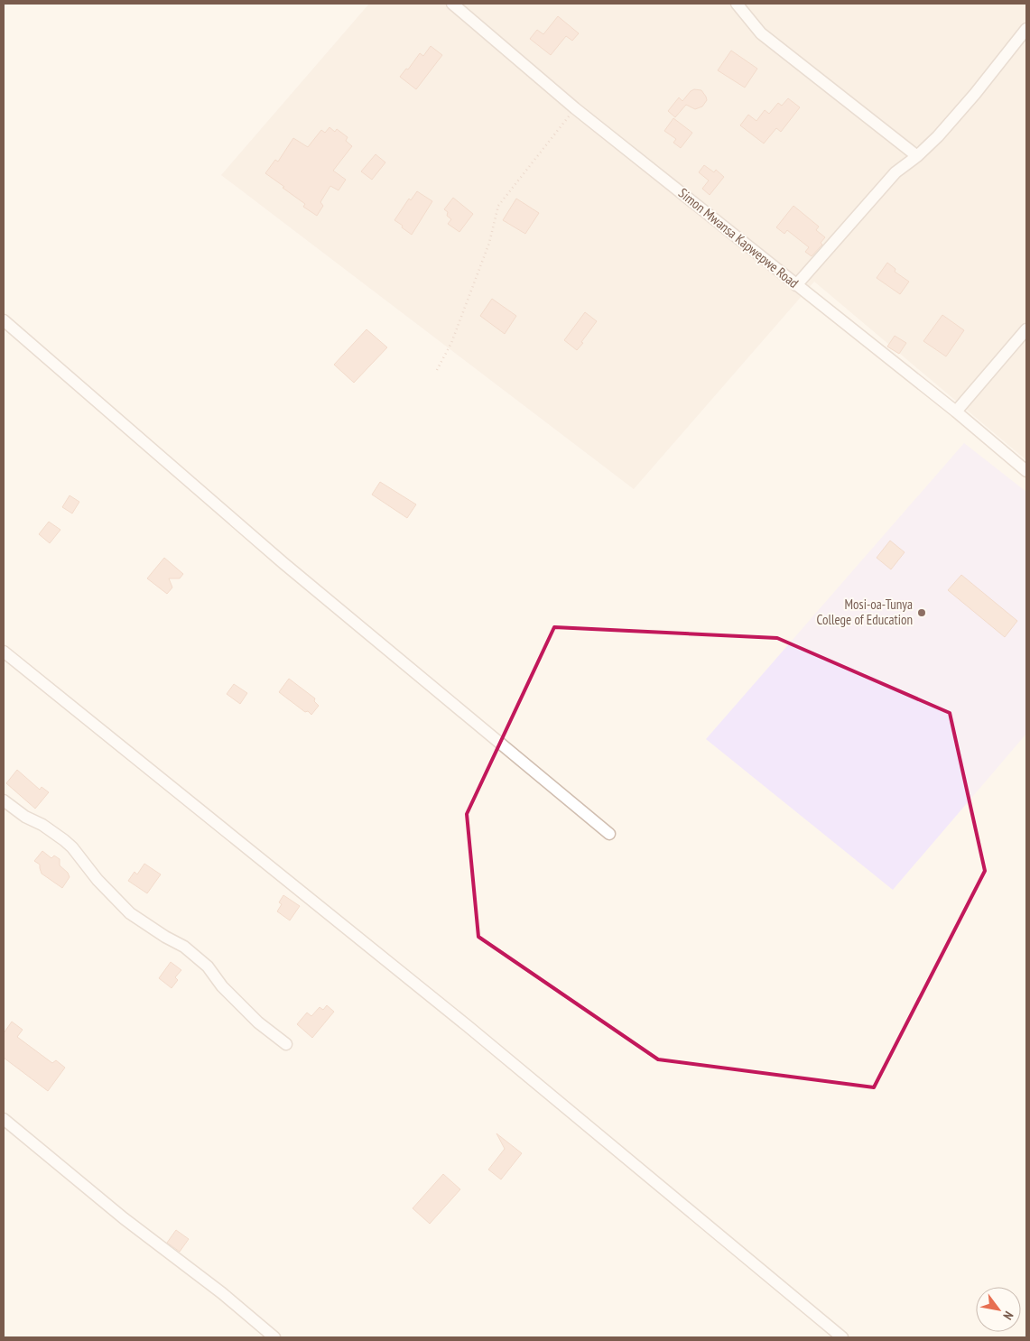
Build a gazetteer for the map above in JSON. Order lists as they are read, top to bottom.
{
  "streets": {
    "street": ["Simon Mwansa Kapwepwe Road"]
  },
  "places": ["Mosi-oa-Tunya College of Education"],
  "north": "bottom right"
}
